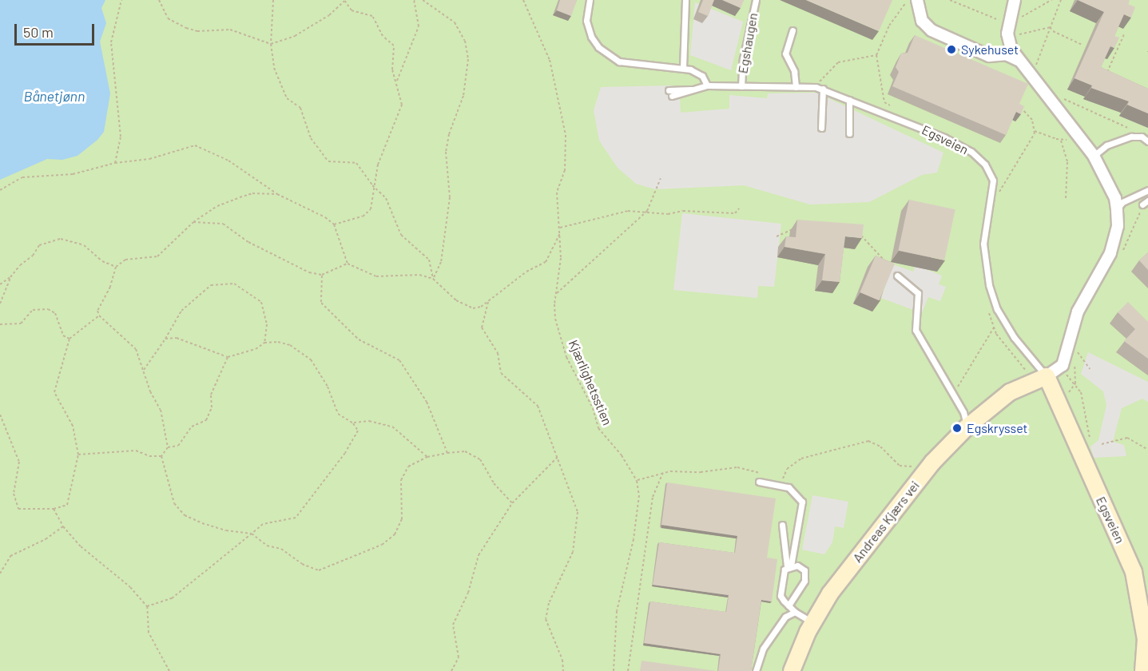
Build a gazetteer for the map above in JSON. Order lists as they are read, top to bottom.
{
  "streets": {
    "street": ["Egsveien", "Andreas Kjærs vei"],
    "lane": ["Egshaugen"],
    "path": ["Kjærlighetsstien"]
  },
  "crossings": [
    ["Egshaugen", "Egsveien"],
    ["Egsveien", "Andreas Kjærs vei"]
  ],
  "water": ["Bånetjønn"],
  "places": ["Sykehuset", "Egskrysset"],
  "scale_bar": "50 m"
}
